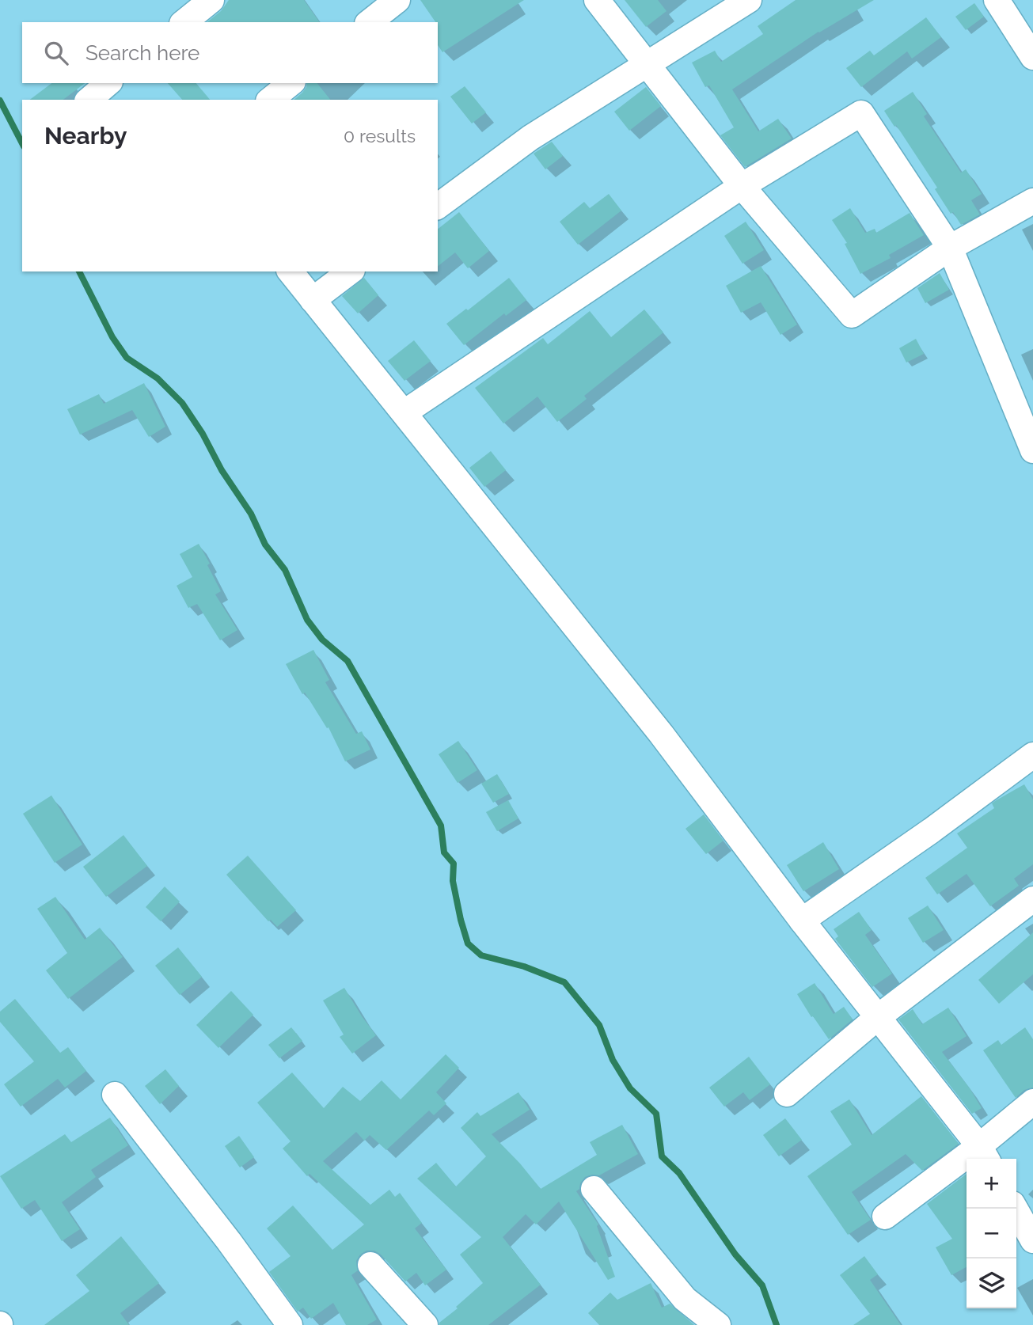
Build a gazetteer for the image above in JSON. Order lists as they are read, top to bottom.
{
  "page": {
    "search": "Search here",
    "heading": ["Nearby", "0 results"],
    "map_buttons": ["+", "−"]
  }
}
